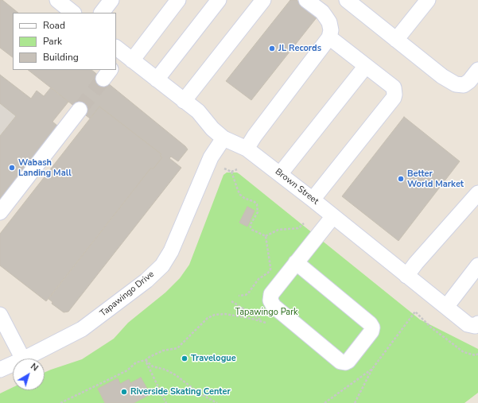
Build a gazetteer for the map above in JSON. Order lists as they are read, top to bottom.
{
  "streets": {
    "street": ["Brown Street", "Tapawingo Drive"]
  },
  "crossings": [
    ["Brown Street", "Tapawingo Drive"]
  ],
  "parks": ["Tapawingo Park"],
  "places": [
    "JL Records",
    "Wabash Landing Mall",
    "Better World Market",
    "Travelogue",
    "Riverside Skating Center"
  ],
  "legend": ["Road", "Park", "Building"],
  "north": "top right"
}
